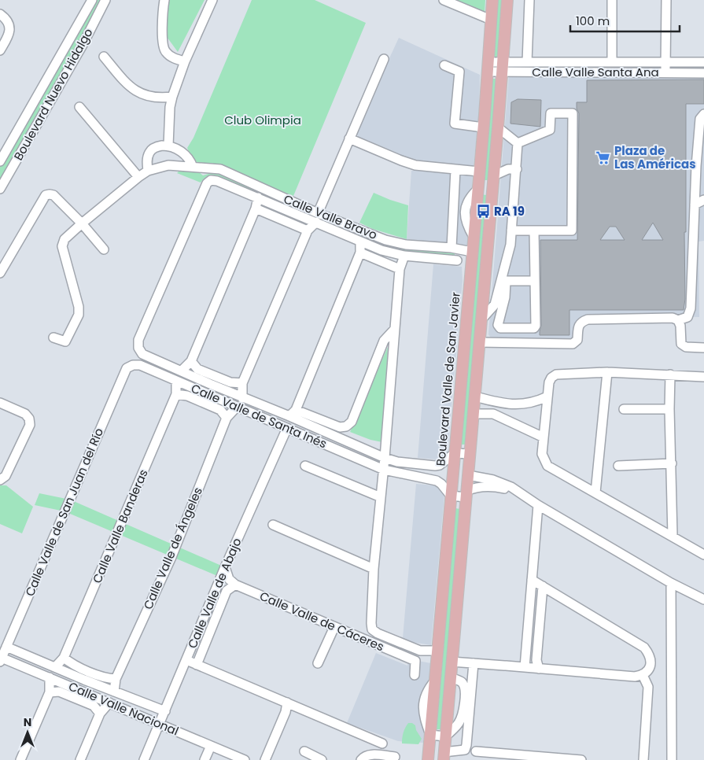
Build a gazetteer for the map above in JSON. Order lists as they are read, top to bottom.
{
  "streets": {
    "main road": ["Boulevard Valle de San Javier"],
    "street": [
      "Calle Valle Santa Ana",
      "Boulevard Nuevo Hidalgo",
      "Calle Valle Bravo",
      "Calle Valle de Santa Inés",
      "Calle Valle de San Juan del Río",
      "Calle Valle Banderas",
      "Calle Valle de Ángeles",
      "Calle Valle de Abajo",
      "Calle Valle de Cáceres",
      "Calle Valle Nacional"
    ]
  },
  "crossings": [
    ["Calle Valle Santa Ana", "Boulevard Valle de San Javier"],
    ["Calle Valle Bravo", "Boulevard Valle de San Javier"],
    ["Calle Valle Bravo", "Calle Valle de Santa Inés"],
    ["Boulevard Valle de San Javier", "Calle Valle de Santa Inés"],
    ["Boulevard Valle de San Javier", "Calle Valle de Cáceres"],
    ["Calle Valle de Santa Inés", "Calle Valle de San Juan del Río"],
    ["Calle Valle de Santa Inés", "Calle Valle Banderas"],
    ["Calle Valle de Santa Inés", "Calle Valle de Ángeles"],
    ["Calle Valle de Santa Inés", "Calle Valle de Abajo"],
    ["Calle Valle de San Juan del Río", "Calle Valle Nacional"],
    ["Calle Valle Banderas", "Calle Valle Nacional"],
    ["Calle Valle de Ángeles", "Calle Valle Nacional"],
    ["Calle Valle de Abajo", "Calle Valle de Cáceres"],
    ["Calle Valle de Abajo", "Calle Valle Nacional"]
  ],
  "parks": ["Club Olimpia"],
  "places": {
    "supermarket": ["Plaza de Las Américas"],
    "bus stop": ["RA 19"]
  },
  "scale_bar": "100 m",
  "north": "top"
}
